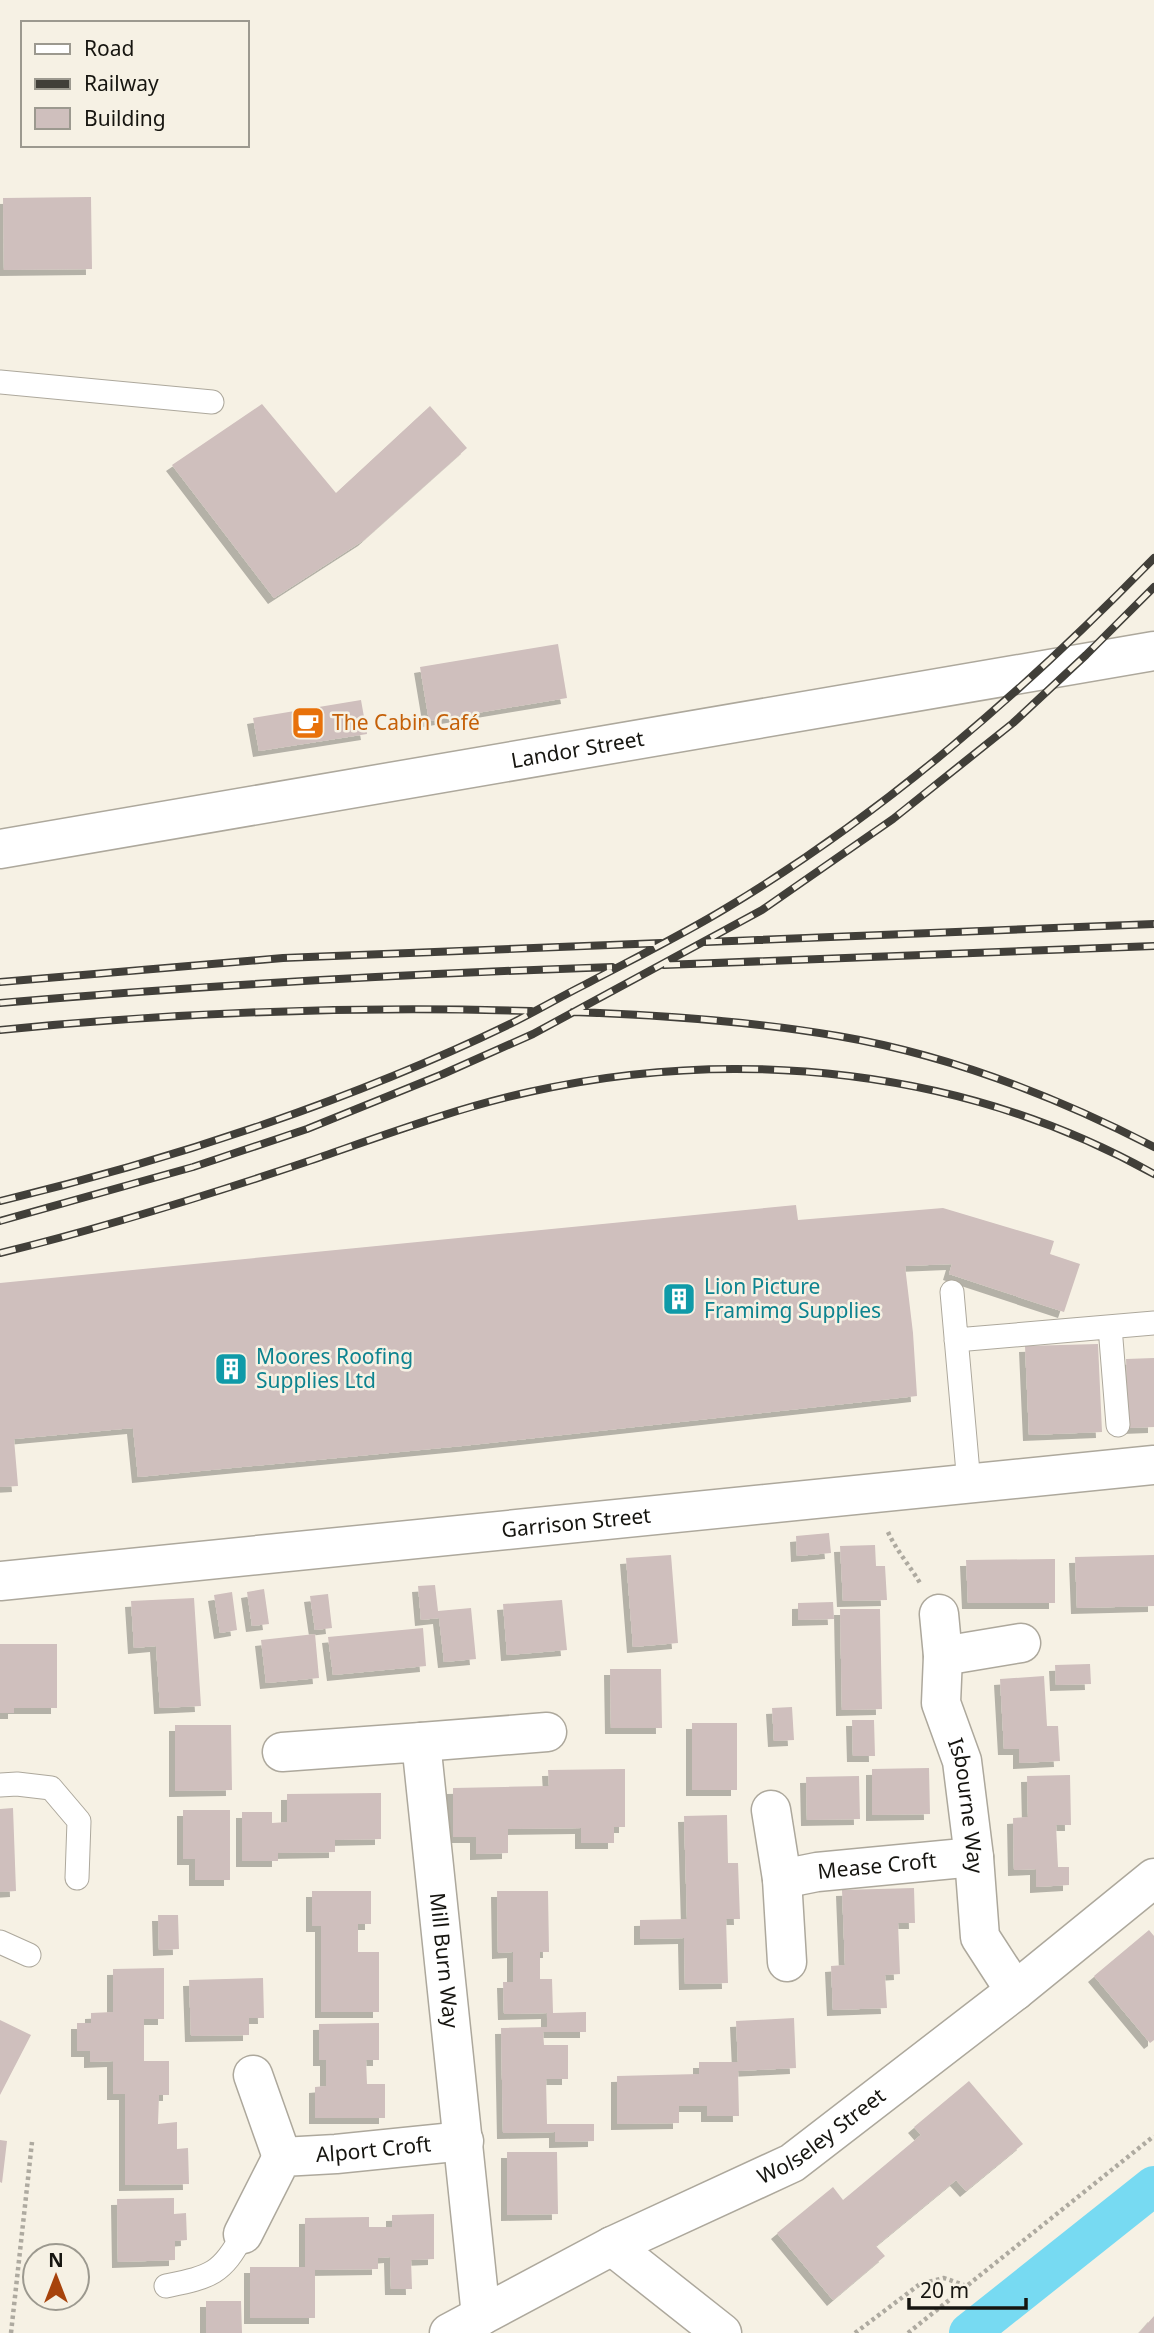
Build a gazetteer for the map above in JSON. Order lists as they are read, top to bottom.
{
  "streets": {
    "street": [
      "Landor Street",
      "Garrison Street",
      "Isbourne Way",
      "Mease Croft",
      "Mill Burn Way",
      "Wolseley Street",
      "Alport Croft"
    ]
  },
  "crossings": [
    ["Isbourne Way", "Mease Croft"],
    ["Isbourne Way", "Wolseley Street"],
    ["Mill Burn Way", "Wolseley Street"],
    ["Mill Burn Way", "Alport Croft"]
  ],
  "places": {
    "cafe": ["The Cabin Café"],
    "building": ["Lion Picture Framimg Supplies", "Moores Roofing Supplies Ltd"]
  },
  "legend": ["Road", "Railway", "Building"],
  "scale_bar": "20 m",
  "north": "top"
}
